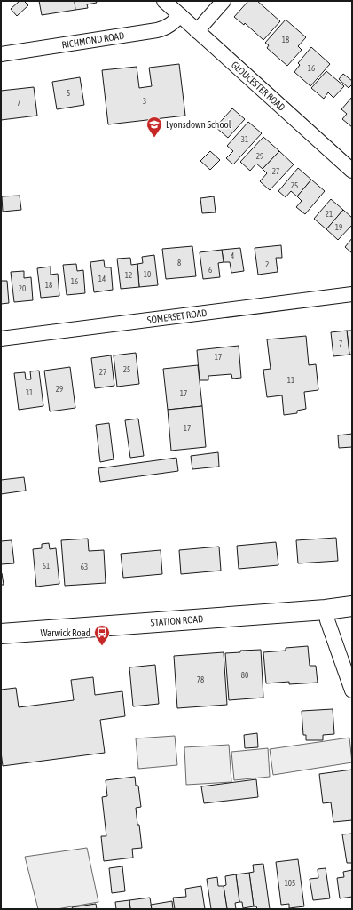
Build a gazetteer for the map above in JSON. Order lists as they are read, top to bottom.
{
  "streets": {
    "main road": ["STATION ROAD"],
    "street": ["RICHMOND ROAD", "GLOUCESTER ROAD", "SOMERSET ROAD"]
  },
  "crossings": [
    ["RICHMOND ROAD", "GLOUCESTER ROAD"]
  ],
  "places": {
    "school or university": ["Lyonsdown School"],
    "bus stop": ["Warwick Road"]
  },
  "house_numbers": [
    "18",
    "16",
    "5",
    "3",
    "7",
    "31",
    "29",
    "27",
    "25",
    "21",
    "19",
    "4",
    "8",
    "2",
    "6",
    "10",
    "12",
    "14",
    "16",
    "18",
    "20",
    "7",
    "17",
    "25",
    "27",
    "11",
    "29",
    "31",
    "17",
    "17",
    "61",
    "63",
    "80",
    "78",
    "105"
  ]
}
